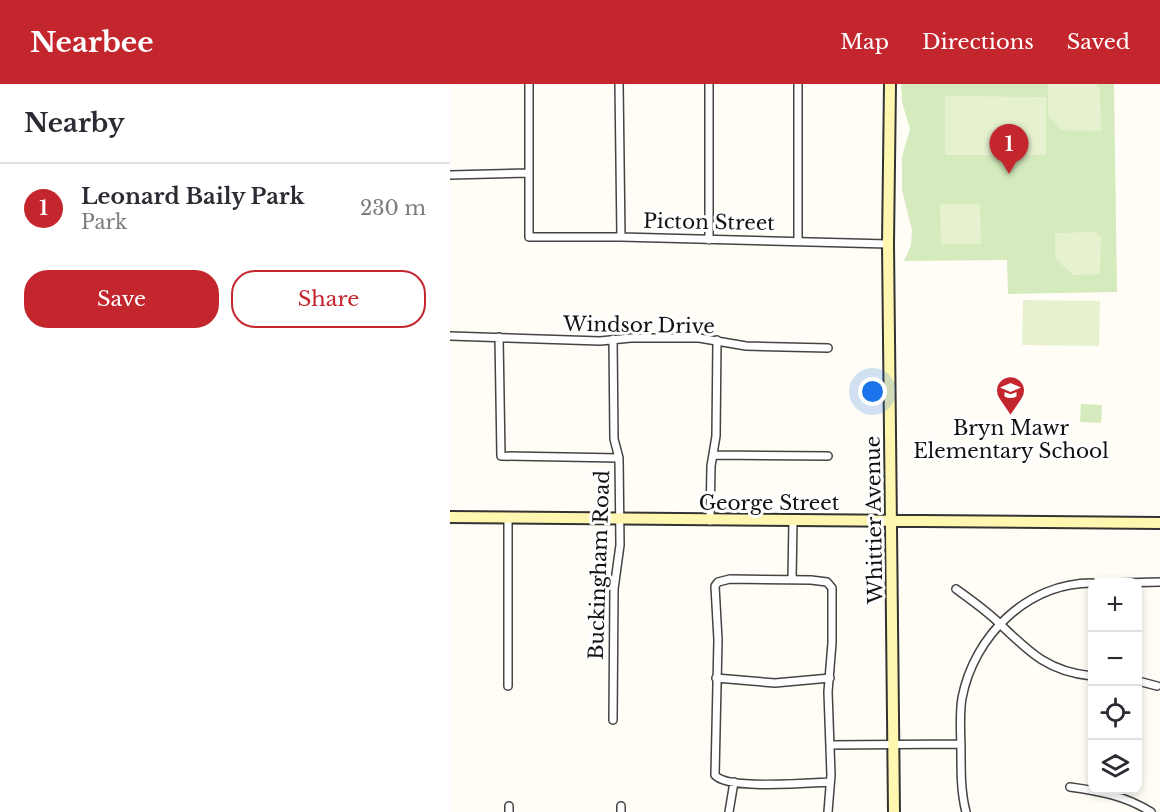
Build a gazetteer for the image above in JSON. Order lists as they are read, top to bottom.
{
  "streets": {
    "street": [
      "Picton Street",
      "Windsor Drive",
      "George Street",
      "Whittier Avenue",
      "Buckingham Road"
    ]
  },
  "crossings": [
    ["Picton Street", "Whittier Avenue"],
    ["Windsor Drive", "Buckingham Road"],
    ["George Street", "Whittier Avenue"],
    ["George Street", "Buckingham Road"]
  ],
  "places": {
    "school or university": ["Bryn Mawr Elementary School"]
  },
  "page": {
    "header": "Nearbee",
    "nav": ["Map", "Directions", "Saved"],
    "heading": "Nearby",
    "pins": "1",
    "list": [
      {
        "mark": "1",
        "name": "Leonard Baily Park",
        "note": "Park",
        "value": "230 m"
      }
    ],
    "buttons": ["Save", "Share"],
    "map_buttons": ["+", "−"]
  }
}
